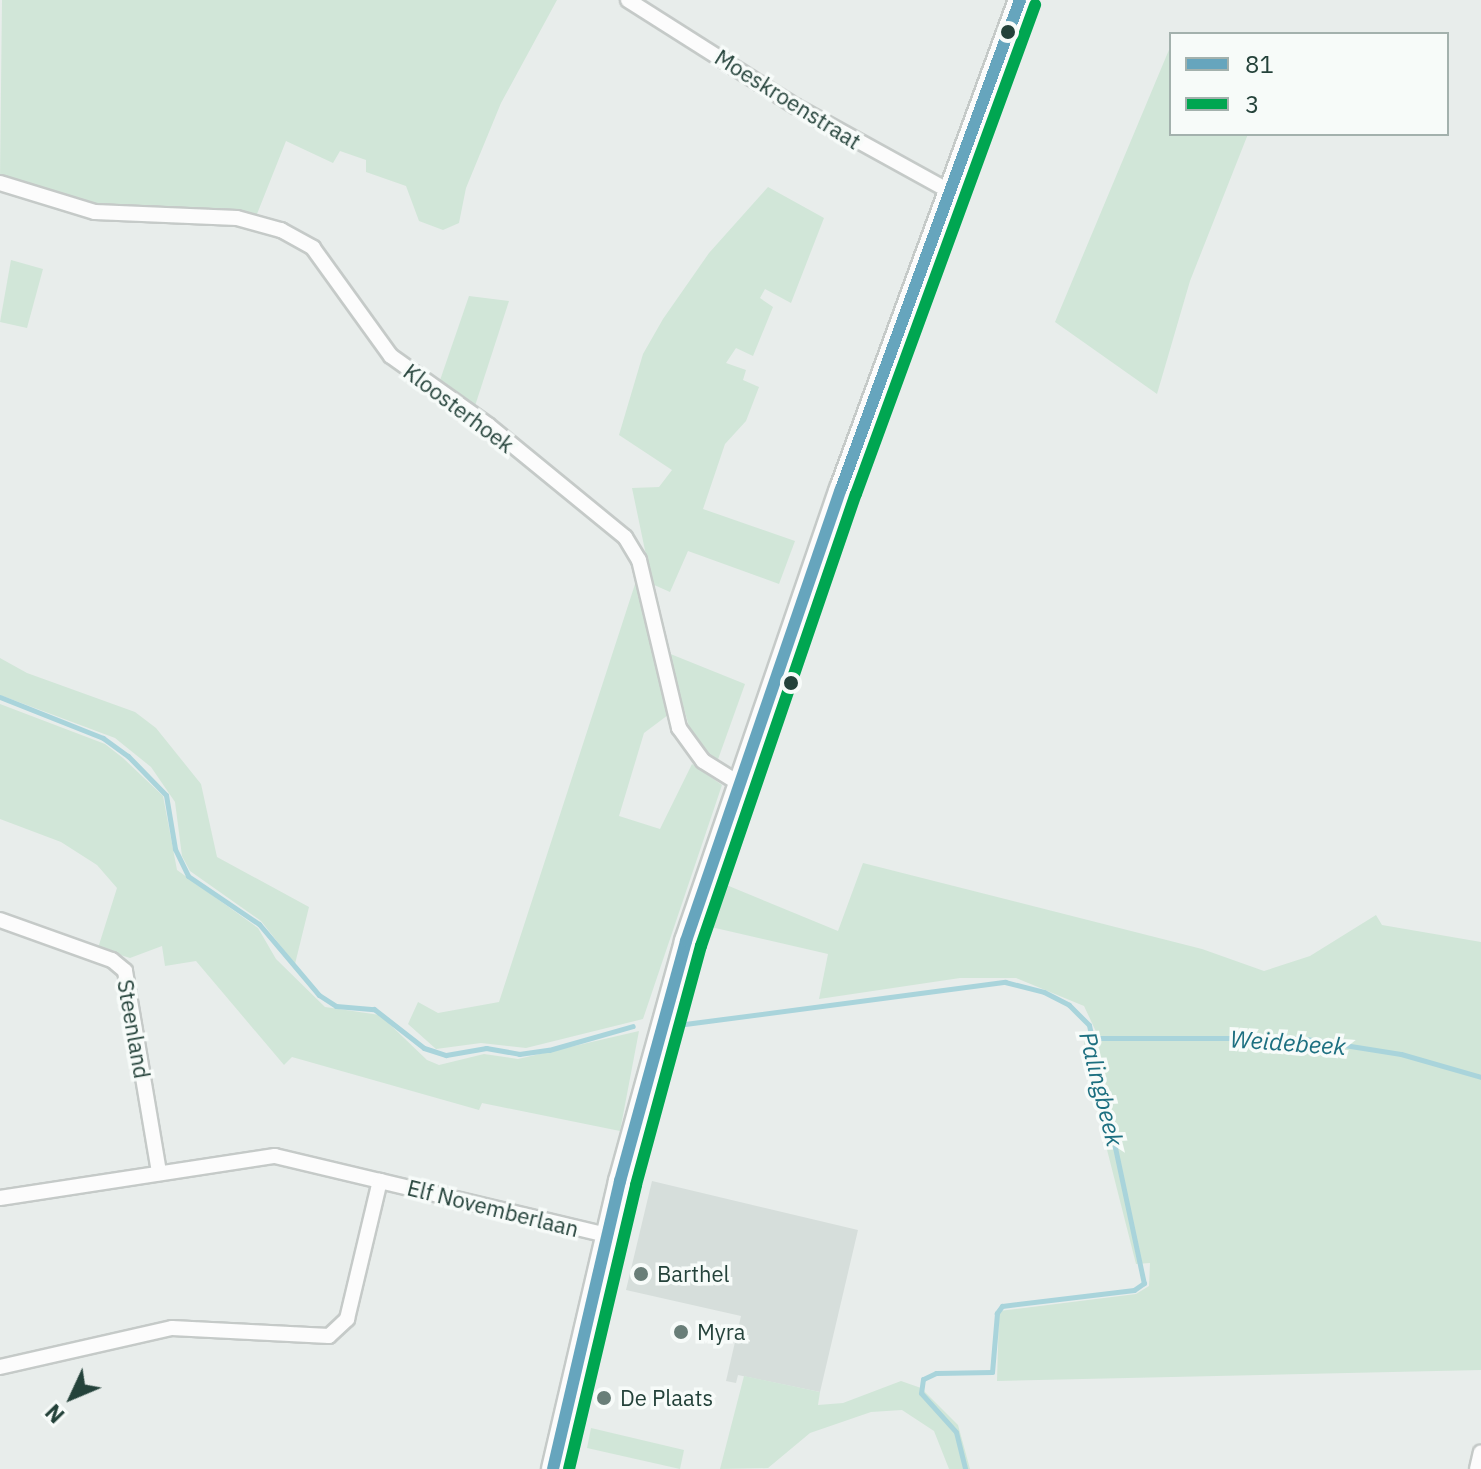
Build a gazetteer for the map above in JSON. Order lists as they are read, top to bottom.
{
  "streets": {
    "street": [
      "Moeskroenstraat",
      "Kloosterhoek",
      "Steenland",
      "Elf Novemberlaan"
    ]
  },
  "crossings": [
    ["Steenland", "Elf Novemberlaan"]
  ],
  "water": ["Weidebeek", "Palingbeek"],
  "places": ["Barthel", "Myra", "De Plaats"],
  "lines": ["transit line 81", "transit line 3"],
  "legend": ["81", "3"],
  "north": "bottom left"
}
